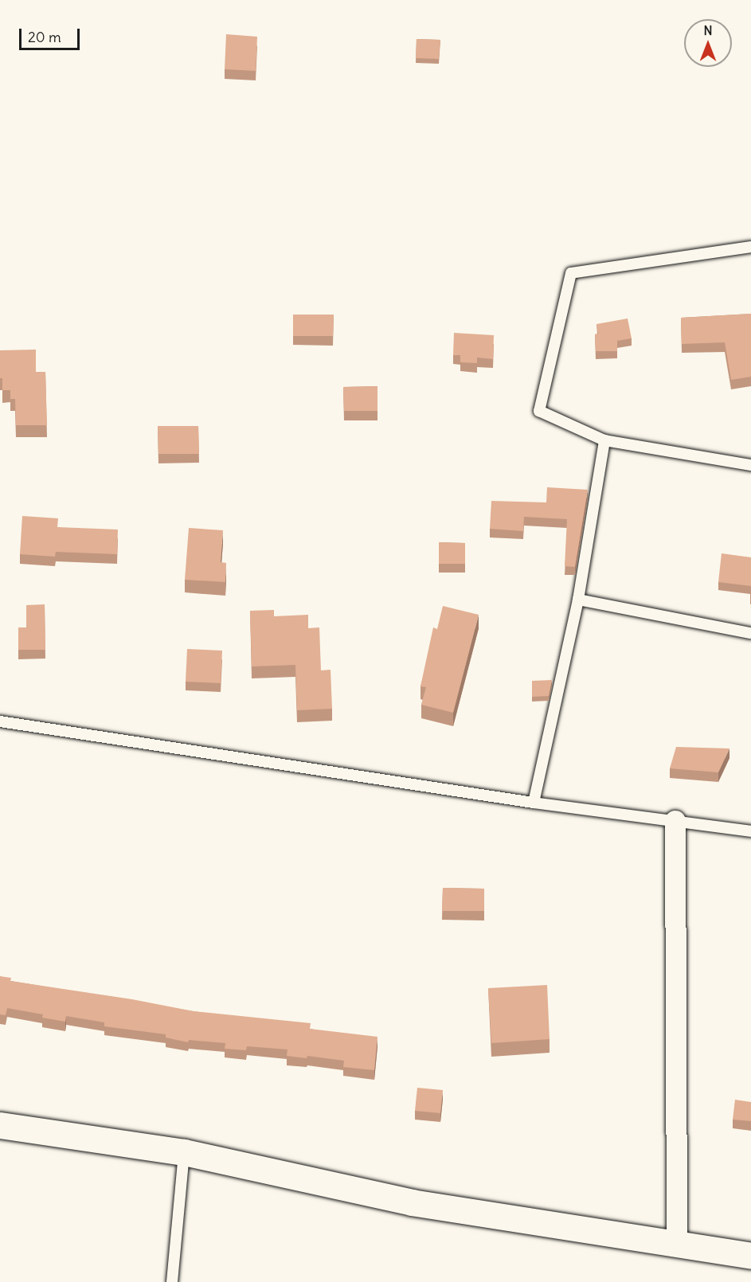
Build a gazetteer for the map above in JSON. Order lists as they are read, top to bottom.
{
  "scale_bar": "20 m",
  "north": "top"
}
